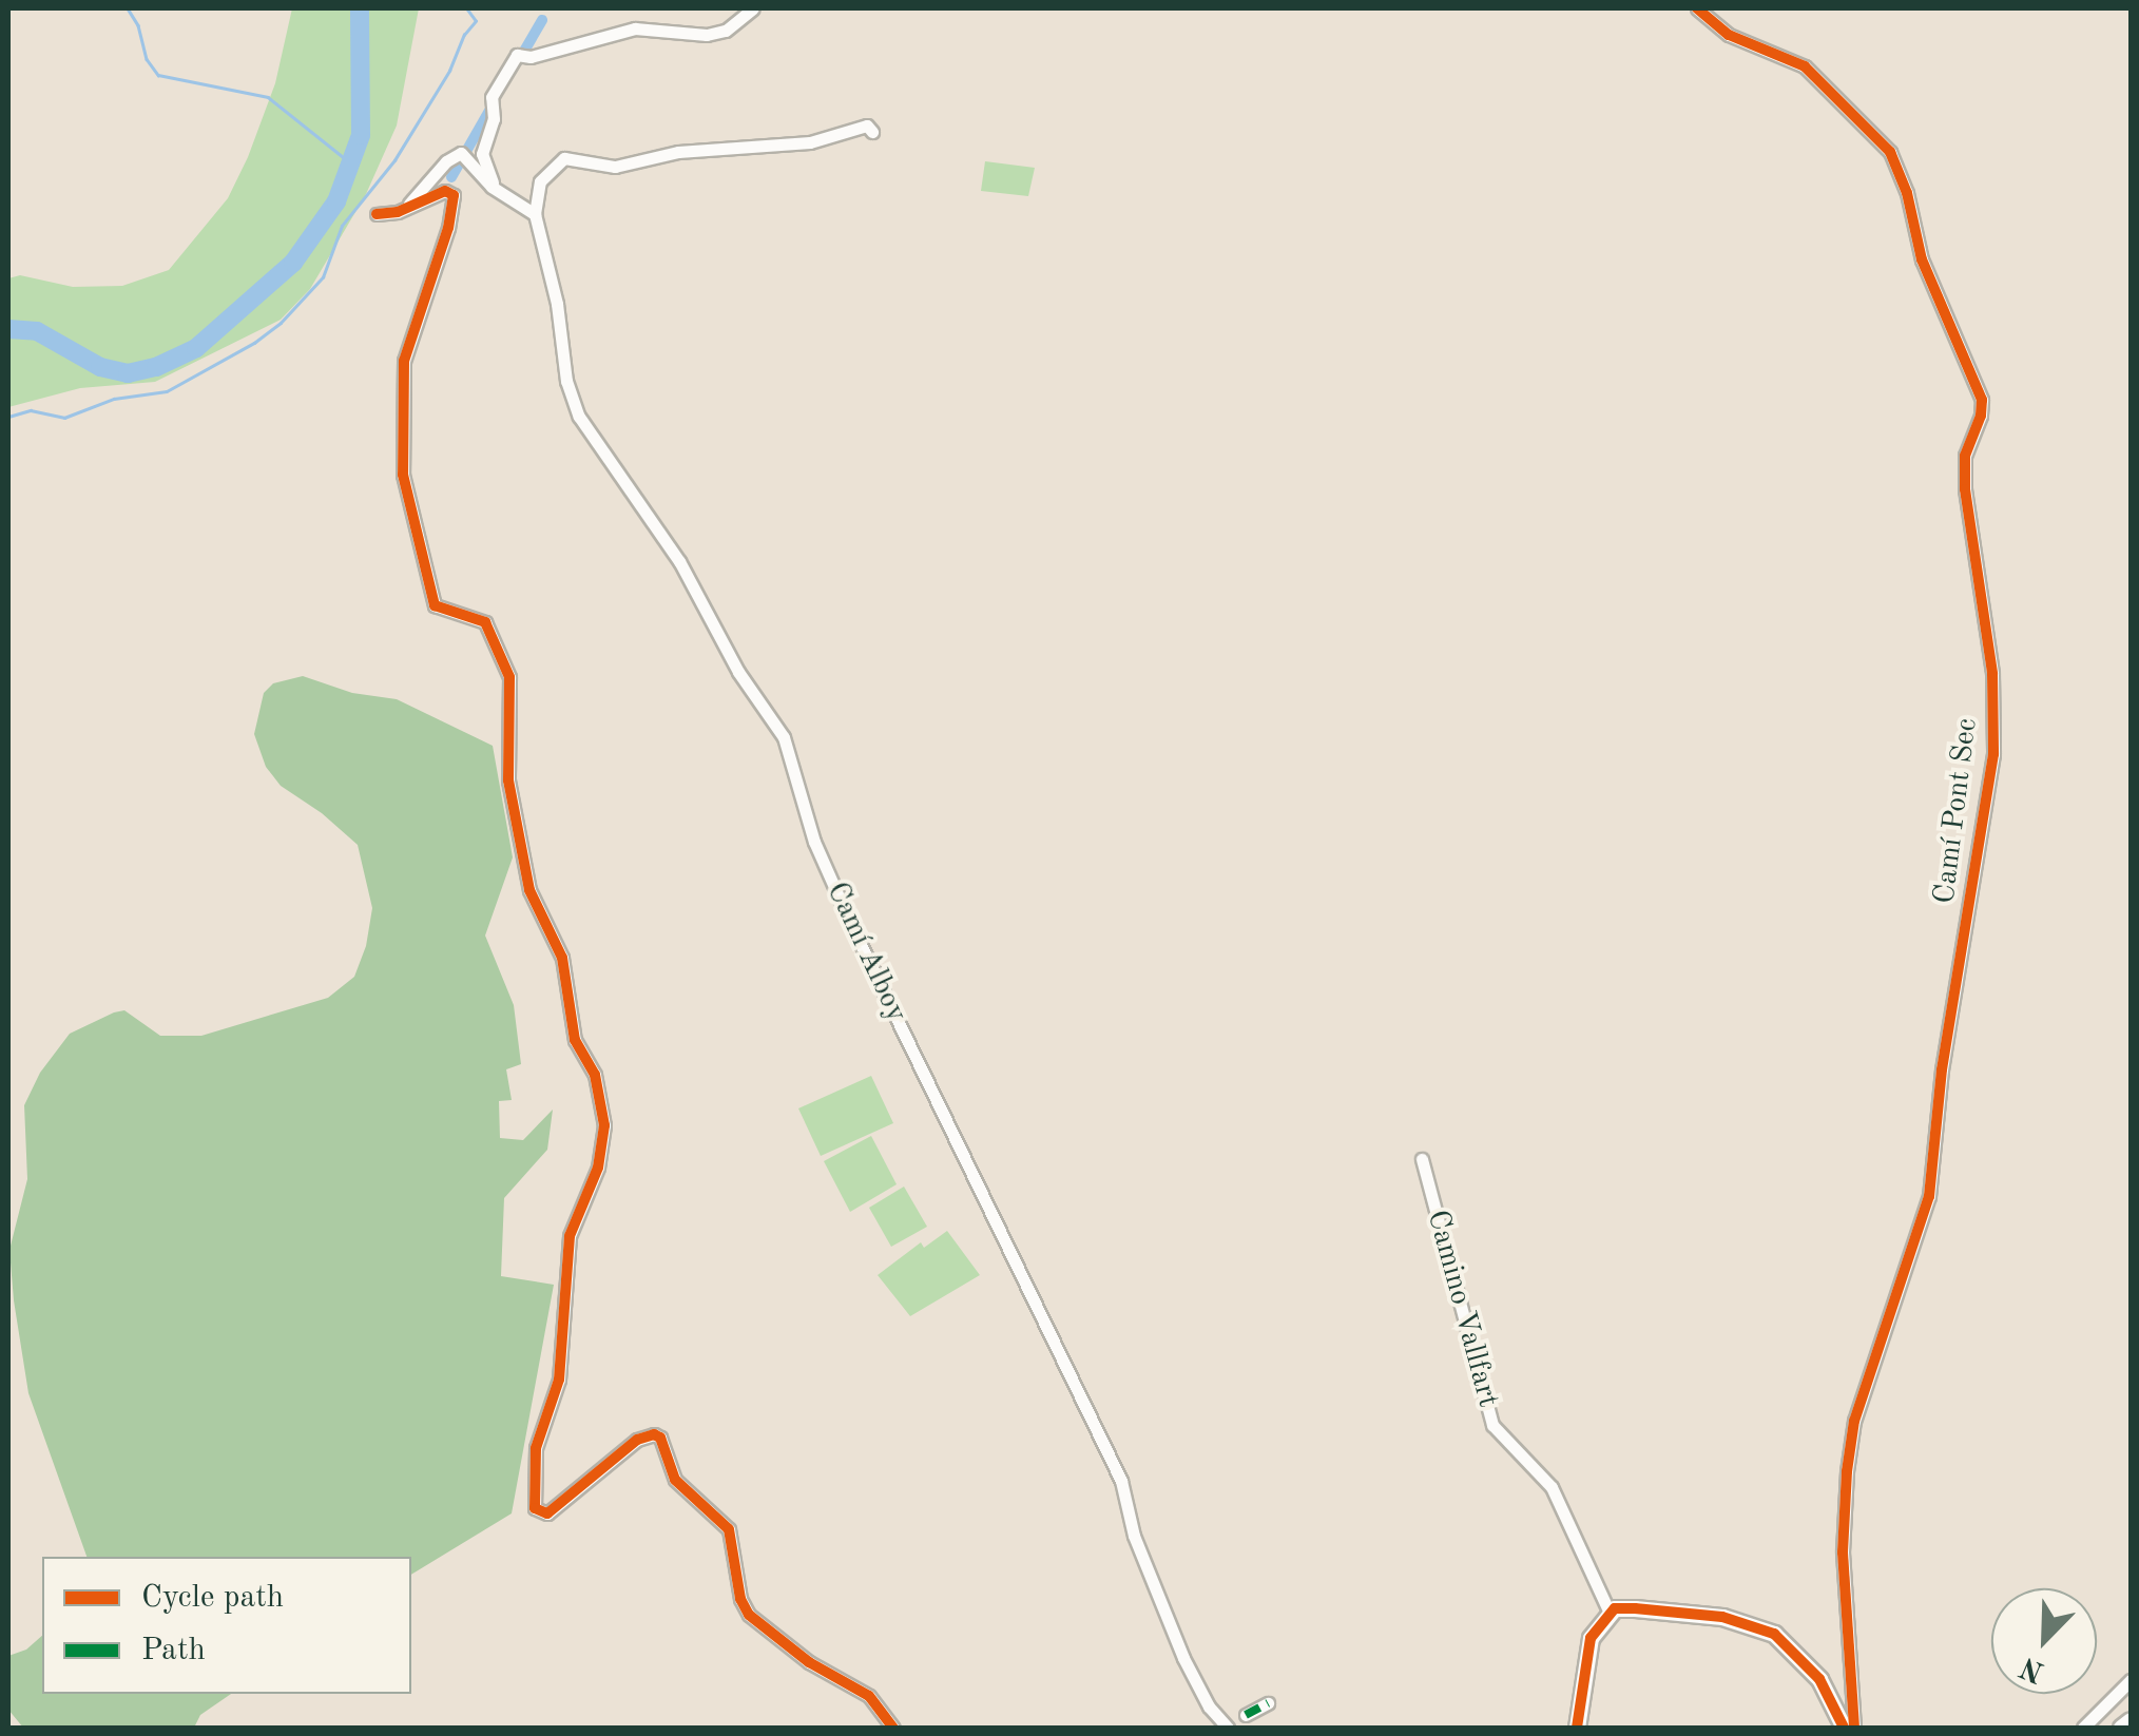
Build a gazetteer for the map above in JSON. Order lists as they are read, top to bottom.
{
  "streets": {
    "street": ["Camí Pont Sec", "Camí Alboy", "Camino Vallfart"]
  },
  "legend": ["Cycle path", "Path"],
  "north": "bottom left"
}
